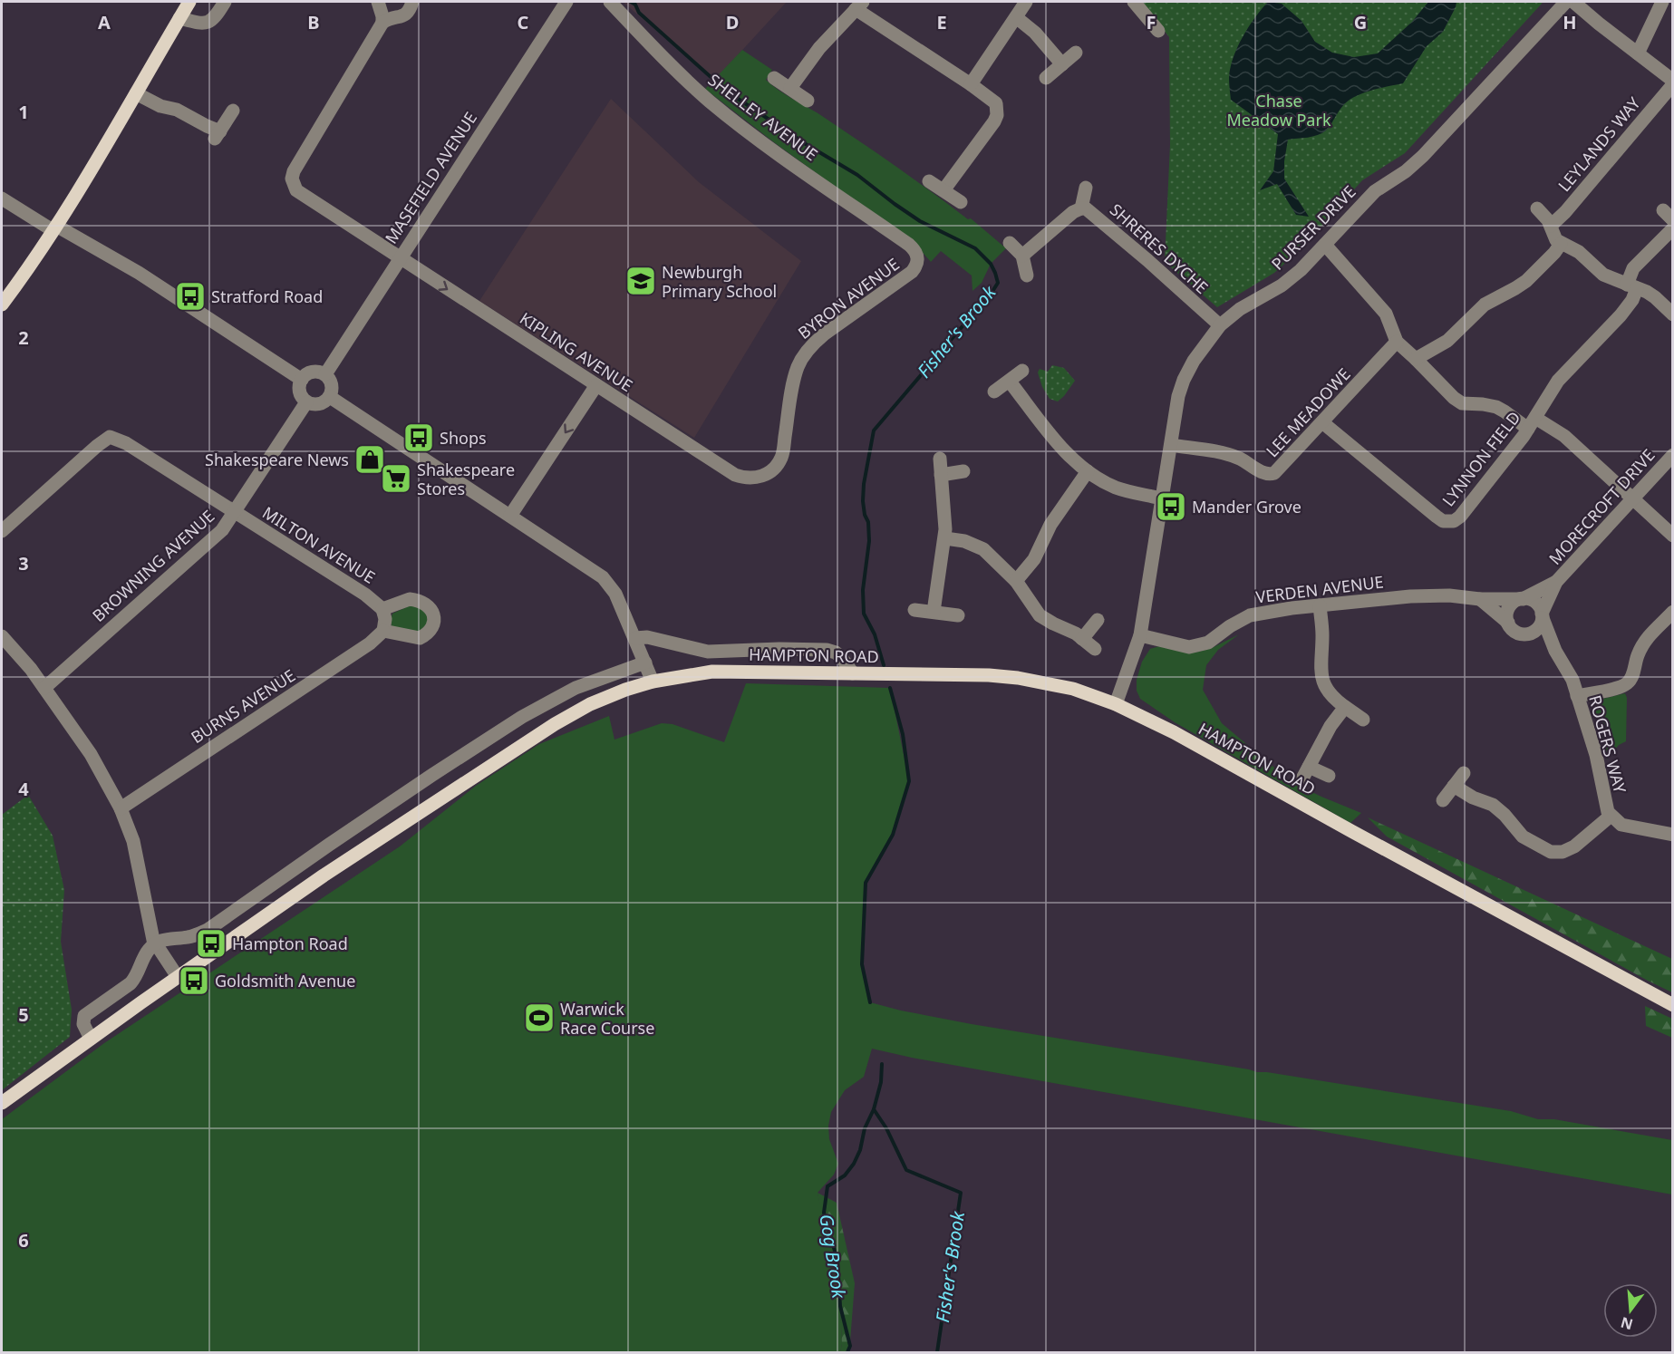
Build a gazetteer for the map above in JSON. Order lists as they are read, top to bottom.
{
  "streets": {
    "main road": ["HAMPTON ROAD"],
    "street": [
      "SHELLEY AVENUE",
      "LEYLANDS WAY",
      "MASEFIELD AVENUE",
      "PURSER DRIVE",
      "SHRERES DYCHE",
      "BYRON AVENUE",
      "KIPLING AVENUE",
      "LEE MEADOWE",
      "LYNNON FIELD",
      "MORECROFT DRIVE",
      "MILTON AVENUE",
      "BROWNING AVENUE",
      "VERDEN AVENUE",
      "BURNS AVENUE",
      "ROGERS WAY"
    ]
  },
  "crossings": [
    ["SHELLEY AVENUE", "BYRON AVENUE"],
    ["MASEFIELD AVENUE", "KIPLING AVENUE"],
    ["MASEFIELD AVENUE", "BROWNING AVENUE"],
    ["PURSER DRIVE", "SHRERES DYCHE"],
    ["PURSER DRIVE", "LEE MEADOWE"],
    ["PURSER DRIVE", "VERDEN AVENUE"],
    ["PURSER DRIVE", "HAMPTON ROAD"],
    ["BYRON AVENUE", "KIPLING AVENUE"],
    ["LEE MEADOWE", "LYNNON FIELD"],
    ["MORECROFT DRIVE", "VERDEN AVENUE"],
    ["MORECROFT DRIVE", "ROGERS WAY"],
    ["MILTON AVENUE", "BROWNING AVENUE"],
    ["VERDEN AVENUE", "ROGERS WAY"]
  ],
  "water": ["Fisher's Brook", "Gog Brook"],
  "parks": ["Chase Meadow Park"],
  "places": {
    "school or university": ["Newburgh Primary School"],
    "bus stop": [
      "Stratford Road",
      "Shops",
      "Mander Grove",
      "Hampton Road",
      "Goldsmith Avenue"
    ],
    "shop": ["Shakespeare News"],
    "supermarket": ["Shakespeare Stores"],
    "sports": ["Warwick Race Course"]
  },
  "north": "bottom",
  "grid": {
    "columns": [
      "A",
      "B",
      "C",
      "D",
      "E",
      "F",
      "G",
      "H"
    ],
    "rows": [
      "1",
      "2",
      "3",
      "4",
      "5",
      "6"
    ]
  }
}
